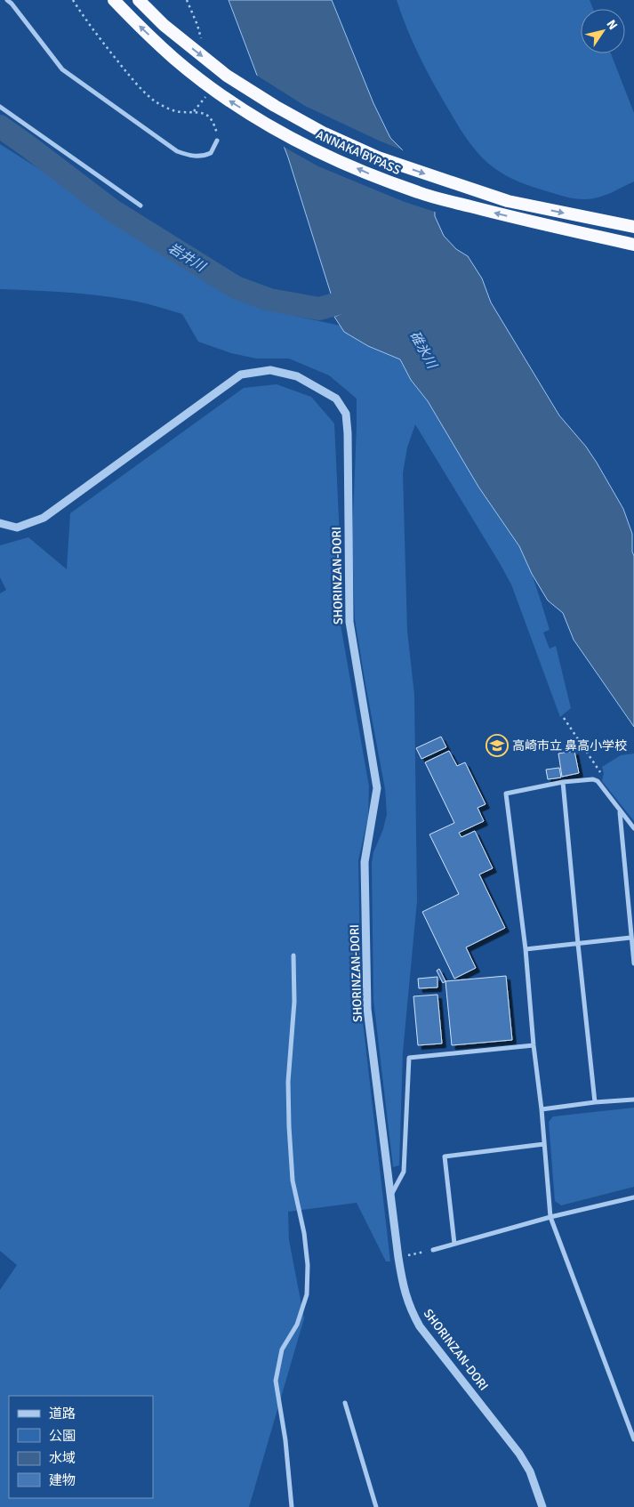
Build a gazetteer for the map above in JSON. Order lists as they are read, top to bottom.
{
  "streets": {
    "highway": ["ANNAKA BYPASS"],
    "street": ["SHORINZAN-DORI"]
  },
  "water": ["岩井川", "碓氷川"],
  "places": {
    "school or university": ["高崎市立 鼻高小学校"]
  },
  "legend": [
    "道路",
    "公園",
    "水域",
    "建物"
  ],
  "north": "top right"
}
